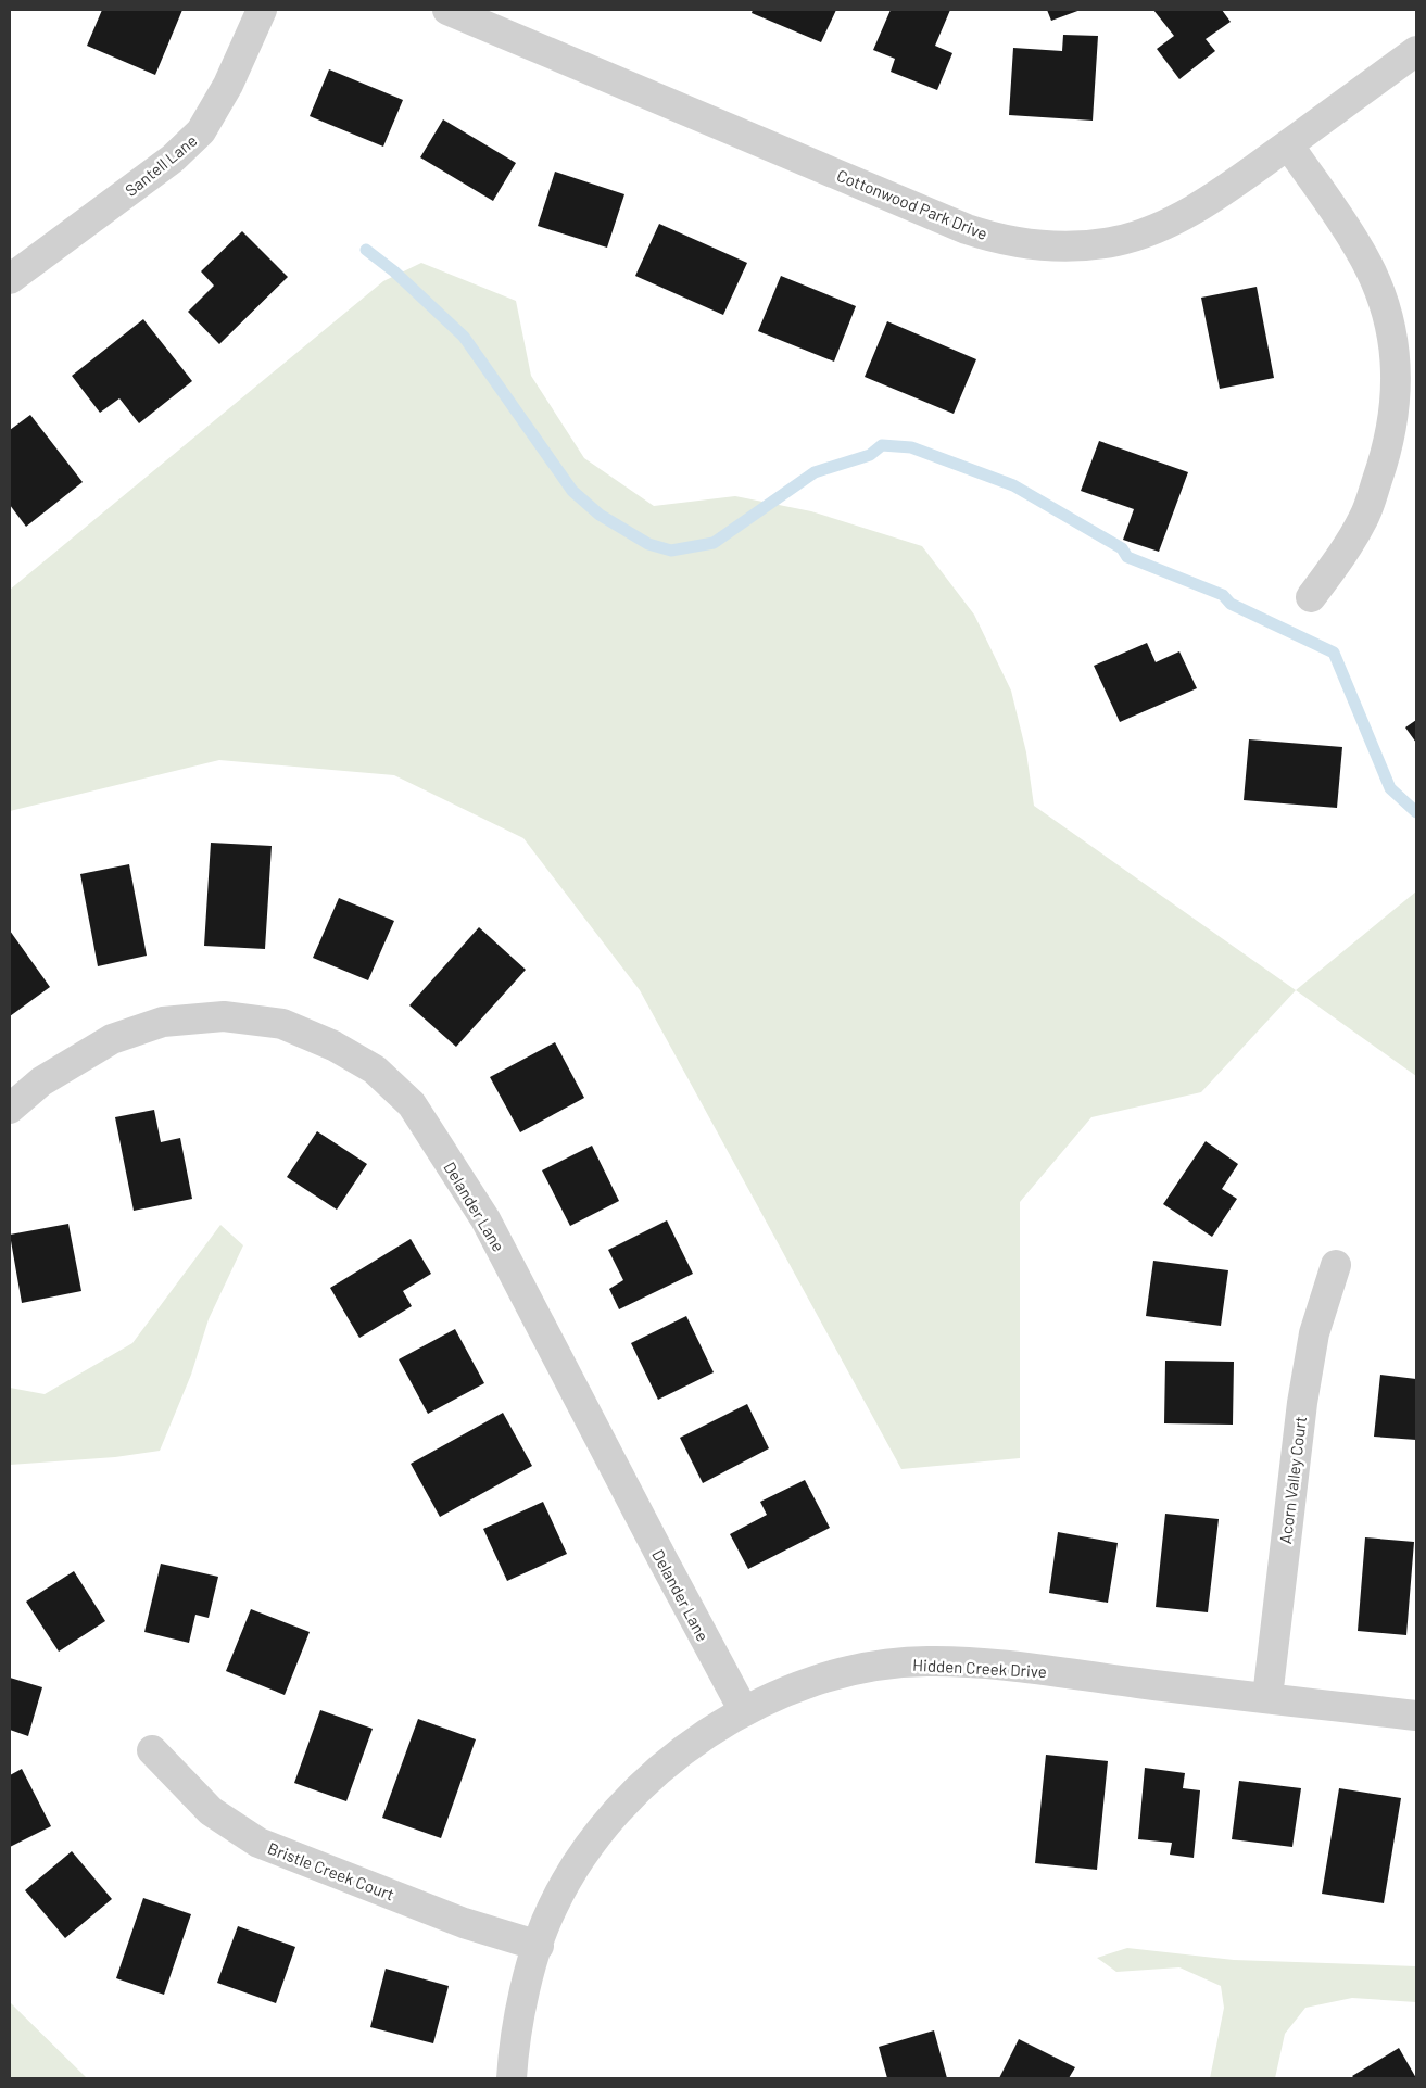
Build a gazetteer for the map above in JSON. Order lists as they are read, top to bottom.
{
  "streets": {
    "street": [
      "Santell Lane",
      "Cottonwood Park Drive",
      "Delander Lane",
      "Acorn Valley Court",
      "Hidden Creek Drive",
      "Bristle Creek Court"
    ]
  },
  "crossings": [
    ["Delander Lane", "Hidden Creek Drive"],
    ["Acorn Valley Court", "Hidden Creek Drive"],
    ["Hidden Creek Drive", "Bristle Creek Court"]
  ]
}
